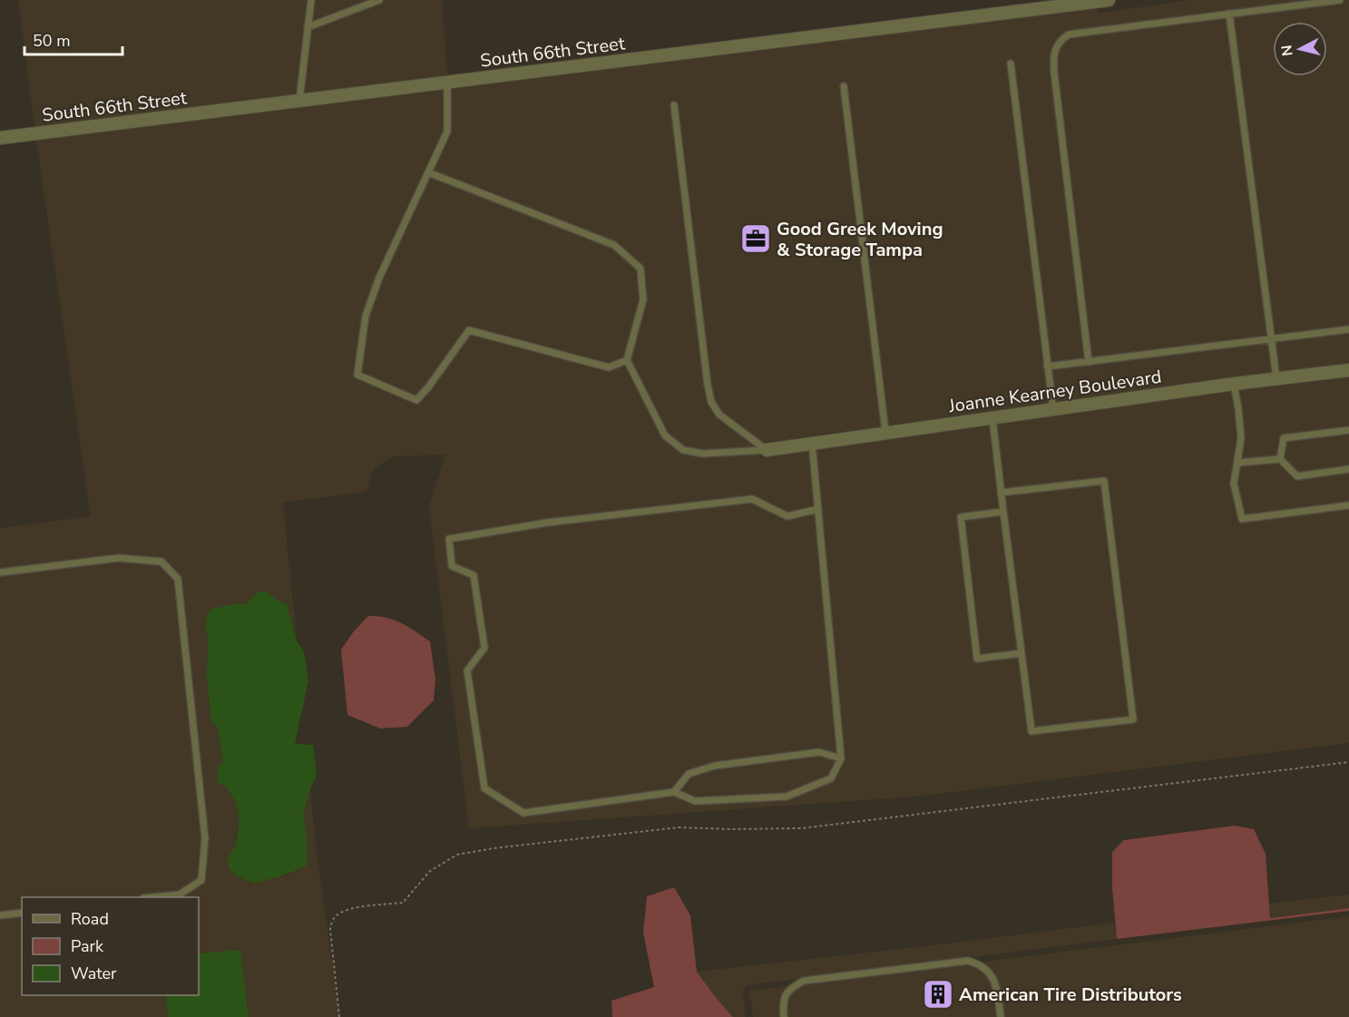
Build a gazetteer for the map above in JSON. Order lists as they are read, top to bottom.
{
  "streets": {
    "street": ["South 66th Street", "Joanne Kearney Boulevard"]
  },
  "places": {
    "office": ["Good Greek Moving & Storage Tampa"],
    "building": ["American Tire Distributors"]
  },
  "legend": ["Road", "Park", "Water"],
  "scale_bar": "50 m",
  "north": "left"
}
